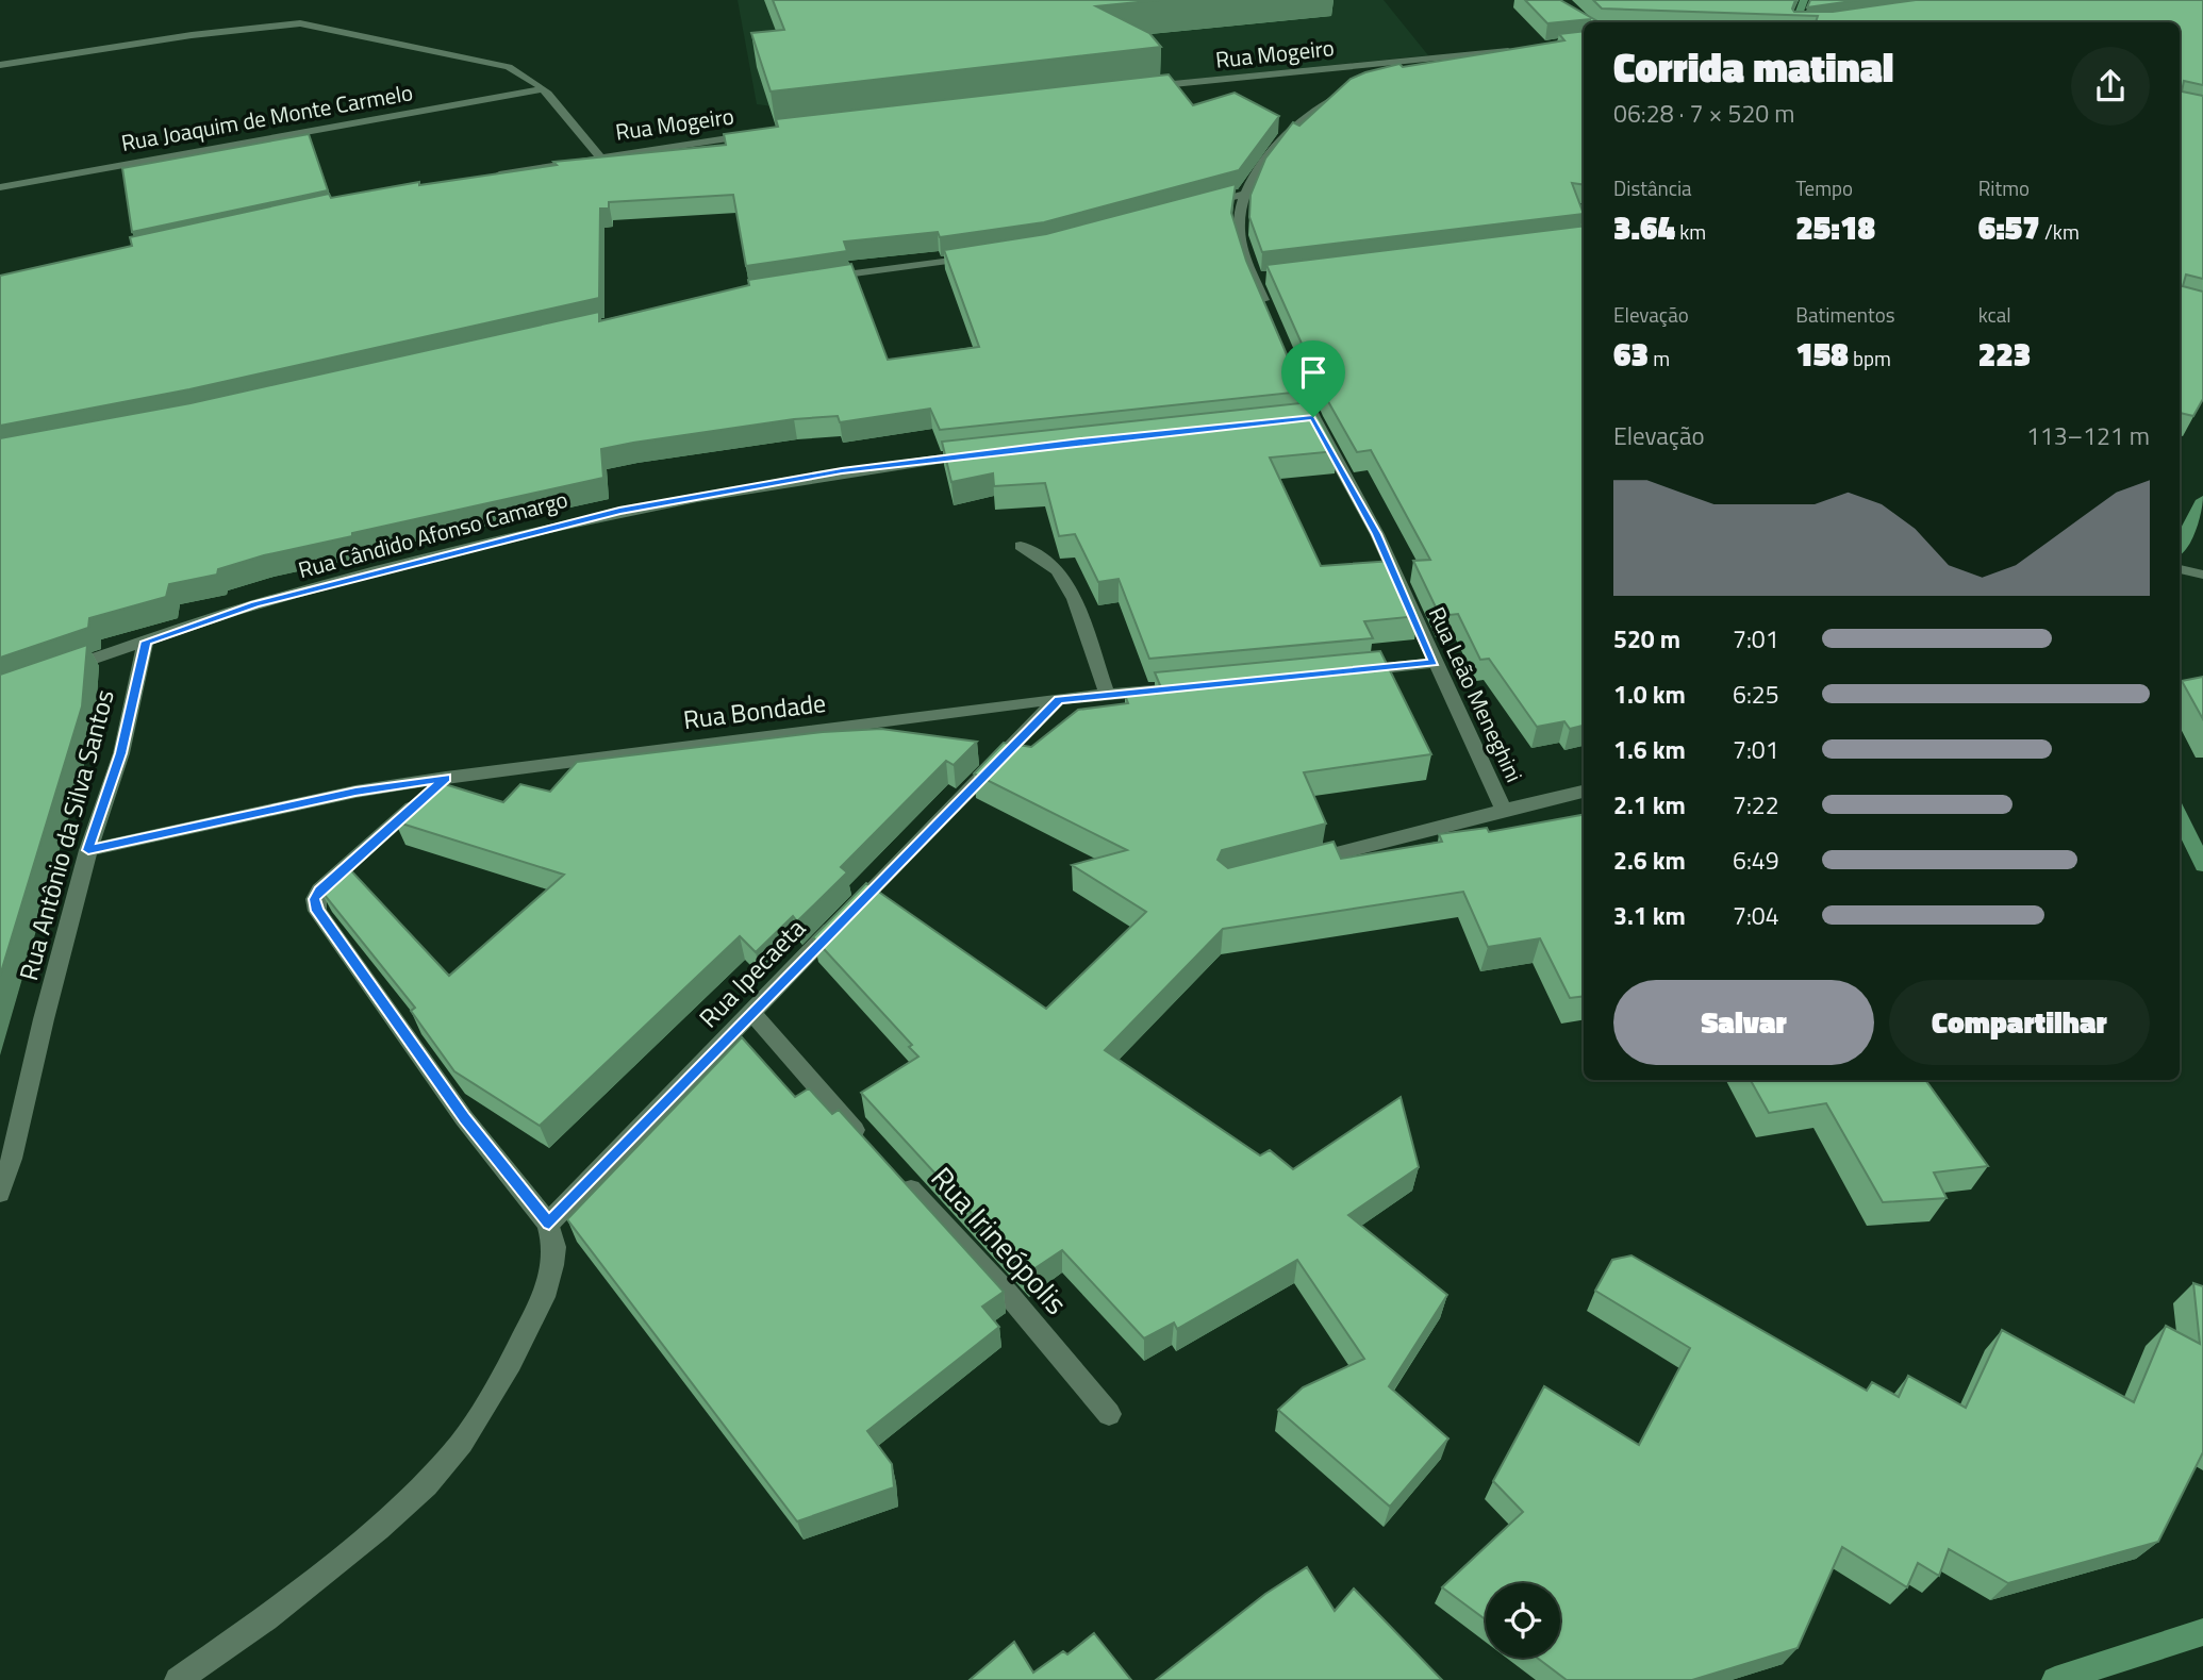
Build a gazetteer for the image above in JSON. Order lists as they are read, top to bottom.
{
  "streets": {
    "street": [
      "Rua Mogeiro",
      "Rua Joaquim de Monte Carmelo",
      "Rua Cândido Afonso Camargo",
      "Rua Leão Meneghini",
      "Rua Bondade",
      "Rua Antônio da Silva Santos",
      "Rua Ipecaeta",
      "Rua Irineópolis"
    ]
  },
  "crossings": [
    ["Rua Cândido Afonso Camargo", "Rua Antônio da Silva Santos"],
    ["Rua Bondade", "Rua Antônio da Silva Santos"],
    ["Rua Bondade", "Rua Ipecaeta"]
  ],
  "page": {
    "heading": ["Corrida matinal", "06:28 · 7 × 520 m"],
    "stats": [
      ["Distância", "3.64 km"],
      ["Tempo", "25:18"],
      ["Ritmo", "6:57 /km"],
      ["Elevação", "63 m"],
      ["Batimentos", "158 bpm"],
      ["kcal", "223"]
    ],
    "chart": ["Elevação", "113–121 m"],
    "list": [
      {
        "name": "520 m",
        "note": "7:01"
      },
      {
        "name": "1.0 km",
        "note": "6:25"
      },
      {
        "name": "1.6 km",
        "note": "7:01"
      },
      {
        "name": "2.1 km",
        "note": "7:22"
      },
      {
        "name": "2.6 km",
        "note": "6:49"
      },
      {
        "name": "3.1 km",
        "note": "7:04"
      }
    ],
    "buttons": ["Salvar", "Compartilhar"]
  }
}
